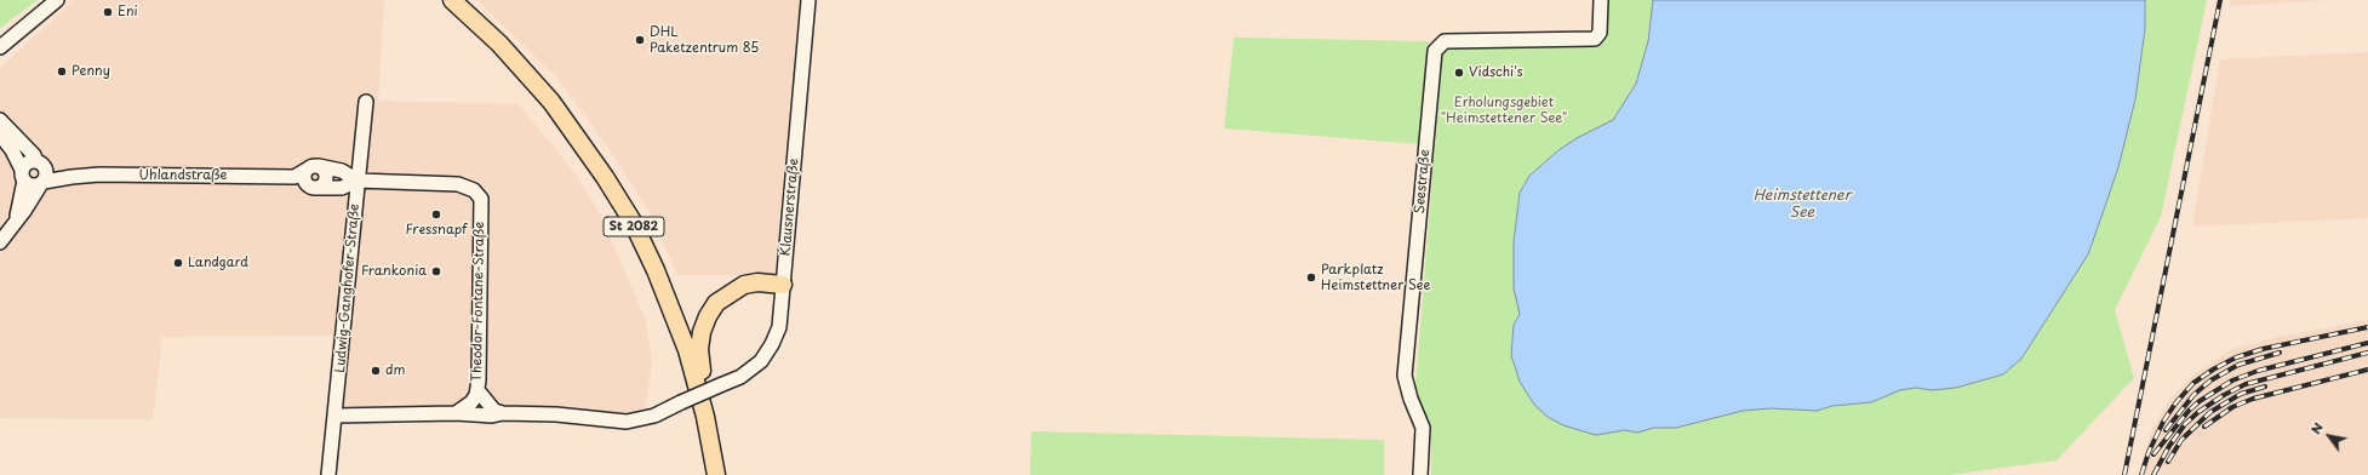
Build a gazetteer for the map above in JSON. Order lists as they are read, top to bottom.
{
  "streets": {
    "main road": ["St 2082"],
    "street": [
      "Uhlandstraße",
      "Seestraße",
      "Klausnerstraße",
      "Ludwig-Ganghofer-Straße",
      "Theodor-Fontane-Straße"
    ]
  },
  "crossings": [
    ["Uhlandstraße", "Ludwig-Ganghofer-Straße"],
    ["Uhlandstraße", "Theodor-Fontane-Straße"]
  ],
  "water": ["Heimstettener See"],
  "parks": ["Erholungsgebiet \"Heimstettener See\""],
  "places": [
    "Eni",
    "DHL Paketzentrum 85",
    "Penny",
    "Vidschi's",
    "Fressnapf",
    "Landgard",
    "Frankonia",
    "Parkplatz Heimstettner See",
    "dm"
  ],
  "north": "top left"
}
